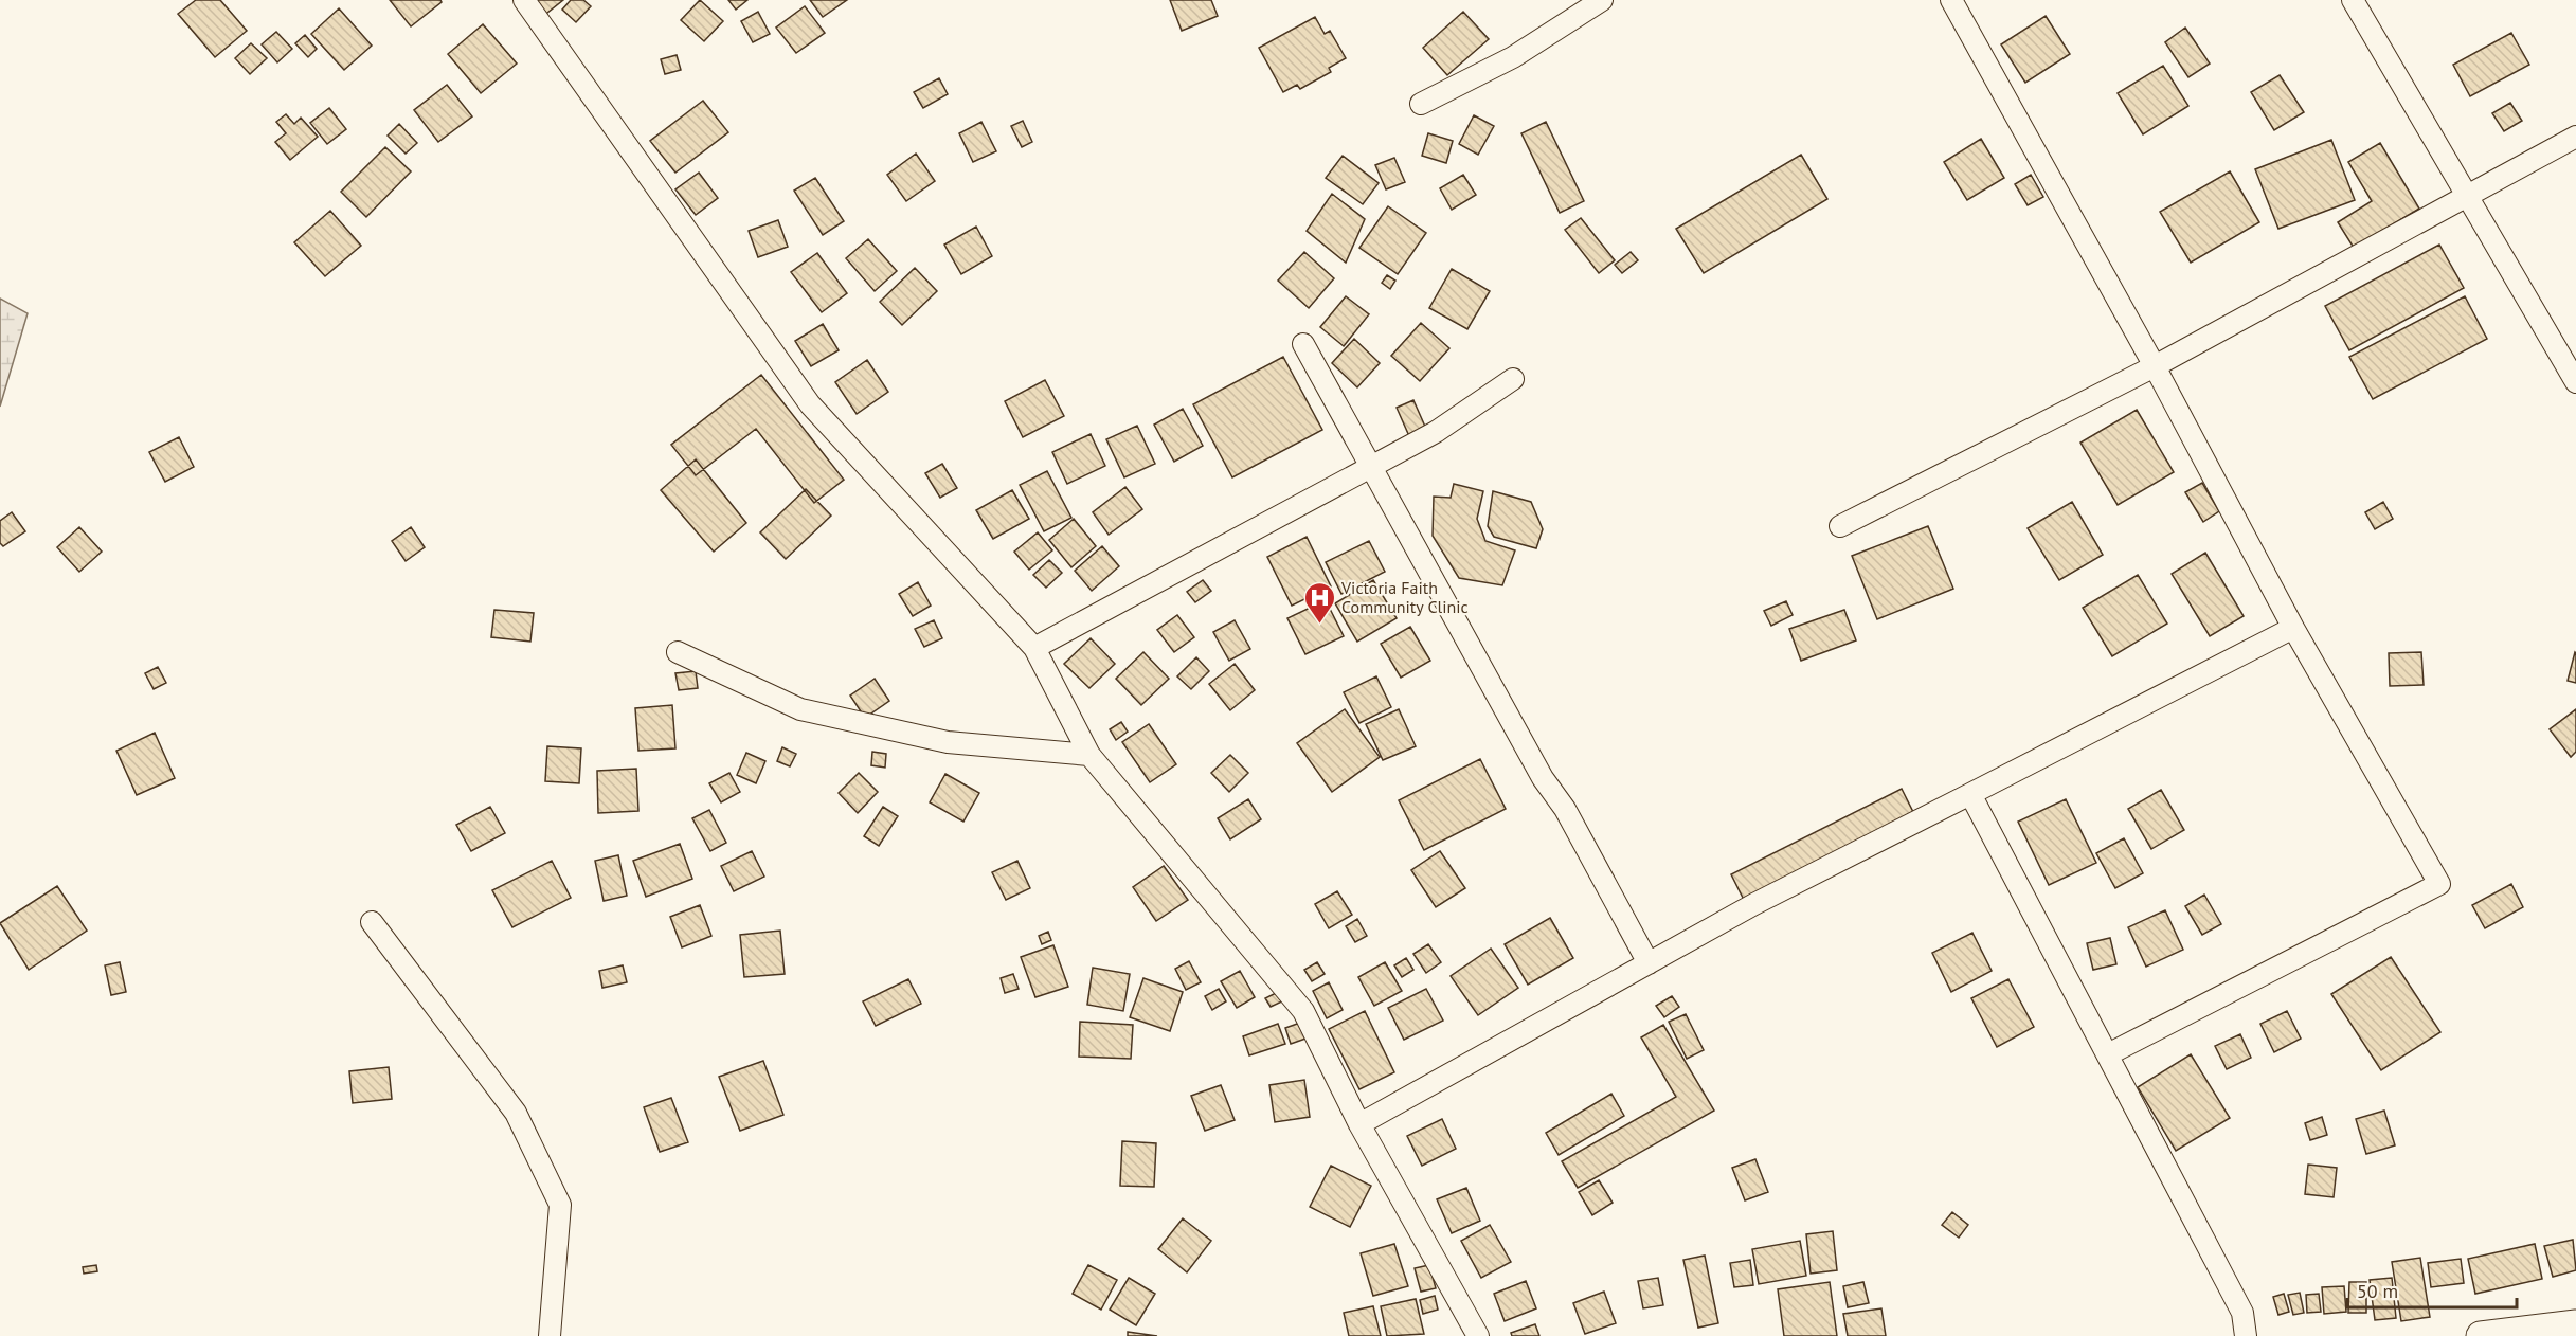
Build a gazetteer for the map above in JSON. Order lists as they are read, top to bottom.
{
  "places": {
    "hospital": ["Victoria Faith Community Clinic"]
  },
  "scale_bar": "50 m"
}
